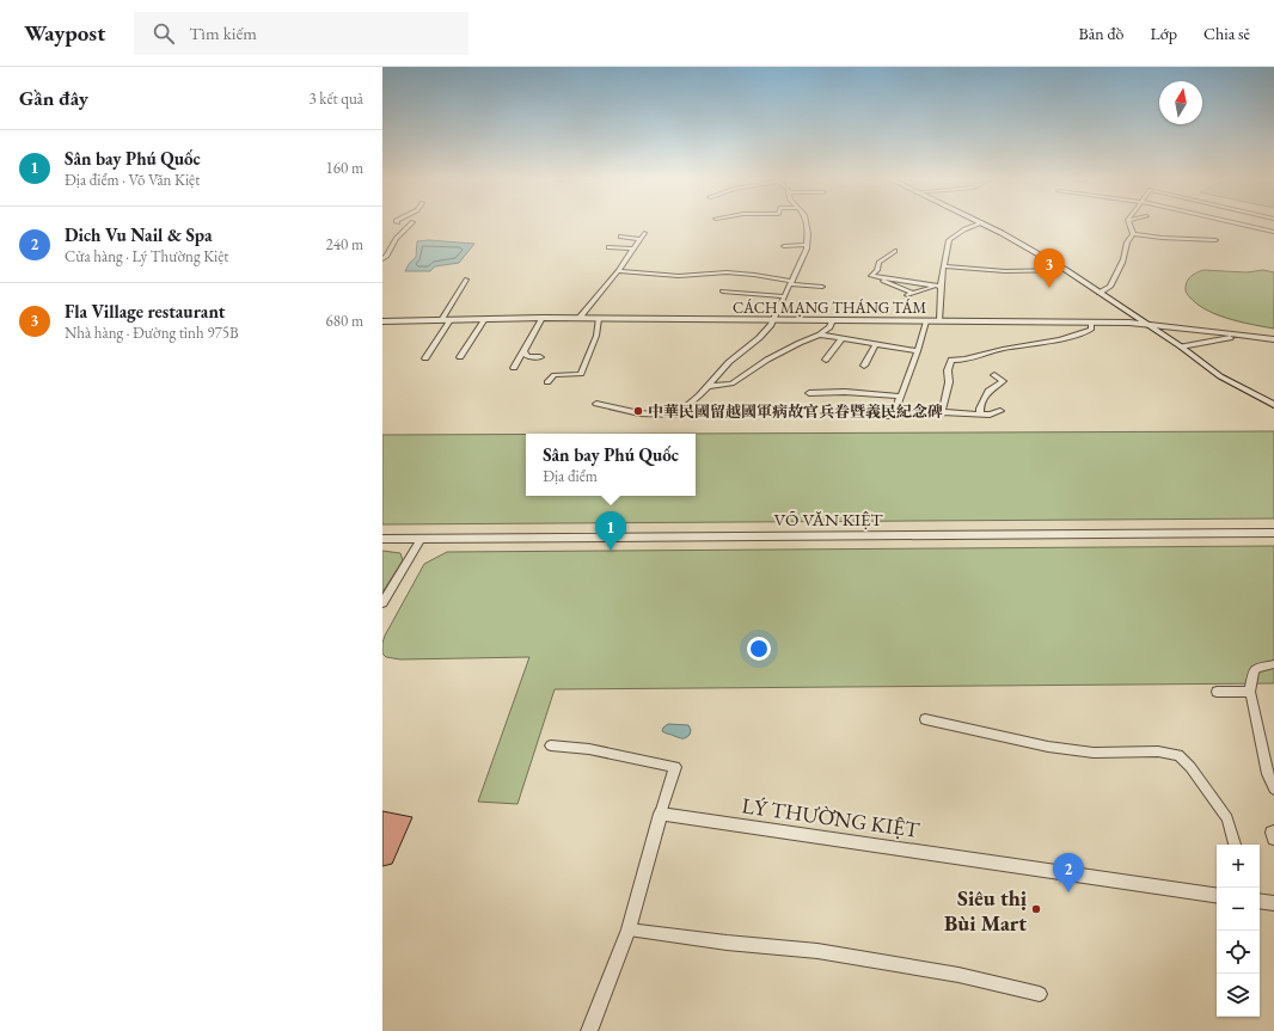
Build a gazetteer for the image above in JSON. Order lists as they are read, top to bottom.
{
  "streets": {
    "street": ["CÁCH MẠNG THÁNG TÁM", "VÕ VĂN KIỆT", "LÝ THƯỜNG KIỆT"]
  },
  "places": ["中華民國留越國軍病故官兵眷暨義民紀念碑", "Siêu thị Bùi Mart"],
  "north": "top",
  "page": {
    "header": "Waypost",
    "search": "Tìm kiếm",
    "nav": ["Bản đồ", "Lớp", "Chia sẻ"],
    "heading": ["Gần đây", "3 kết quả"],
    "list": [
      {
        "mark": "1",
        "name": "Sân bay Phú Quốc",
        "note": "Địa điểm · Võ Văn Kiệt",
        "value": "160 m"
      },
      {
        "mark": "2",
        "name": "Dich Vu Nail & Spa",
        "note": "Cửa hàng · Lý Thường Kiệt",
        "value": "240 m"
      },
      {
        "mark": "3",
        "name": "Fla Village restaurant",
        "note": "Nhà hàng · Đường tỉnh 975B",
        "value": "680 m"
      }
    ],
    "pins": ["3", "1", "2"],
    "popup": ["Sân bay Phú Quốc", "Địa điểm"],
    "map_buttons": ["+", "−"]
  }
}
